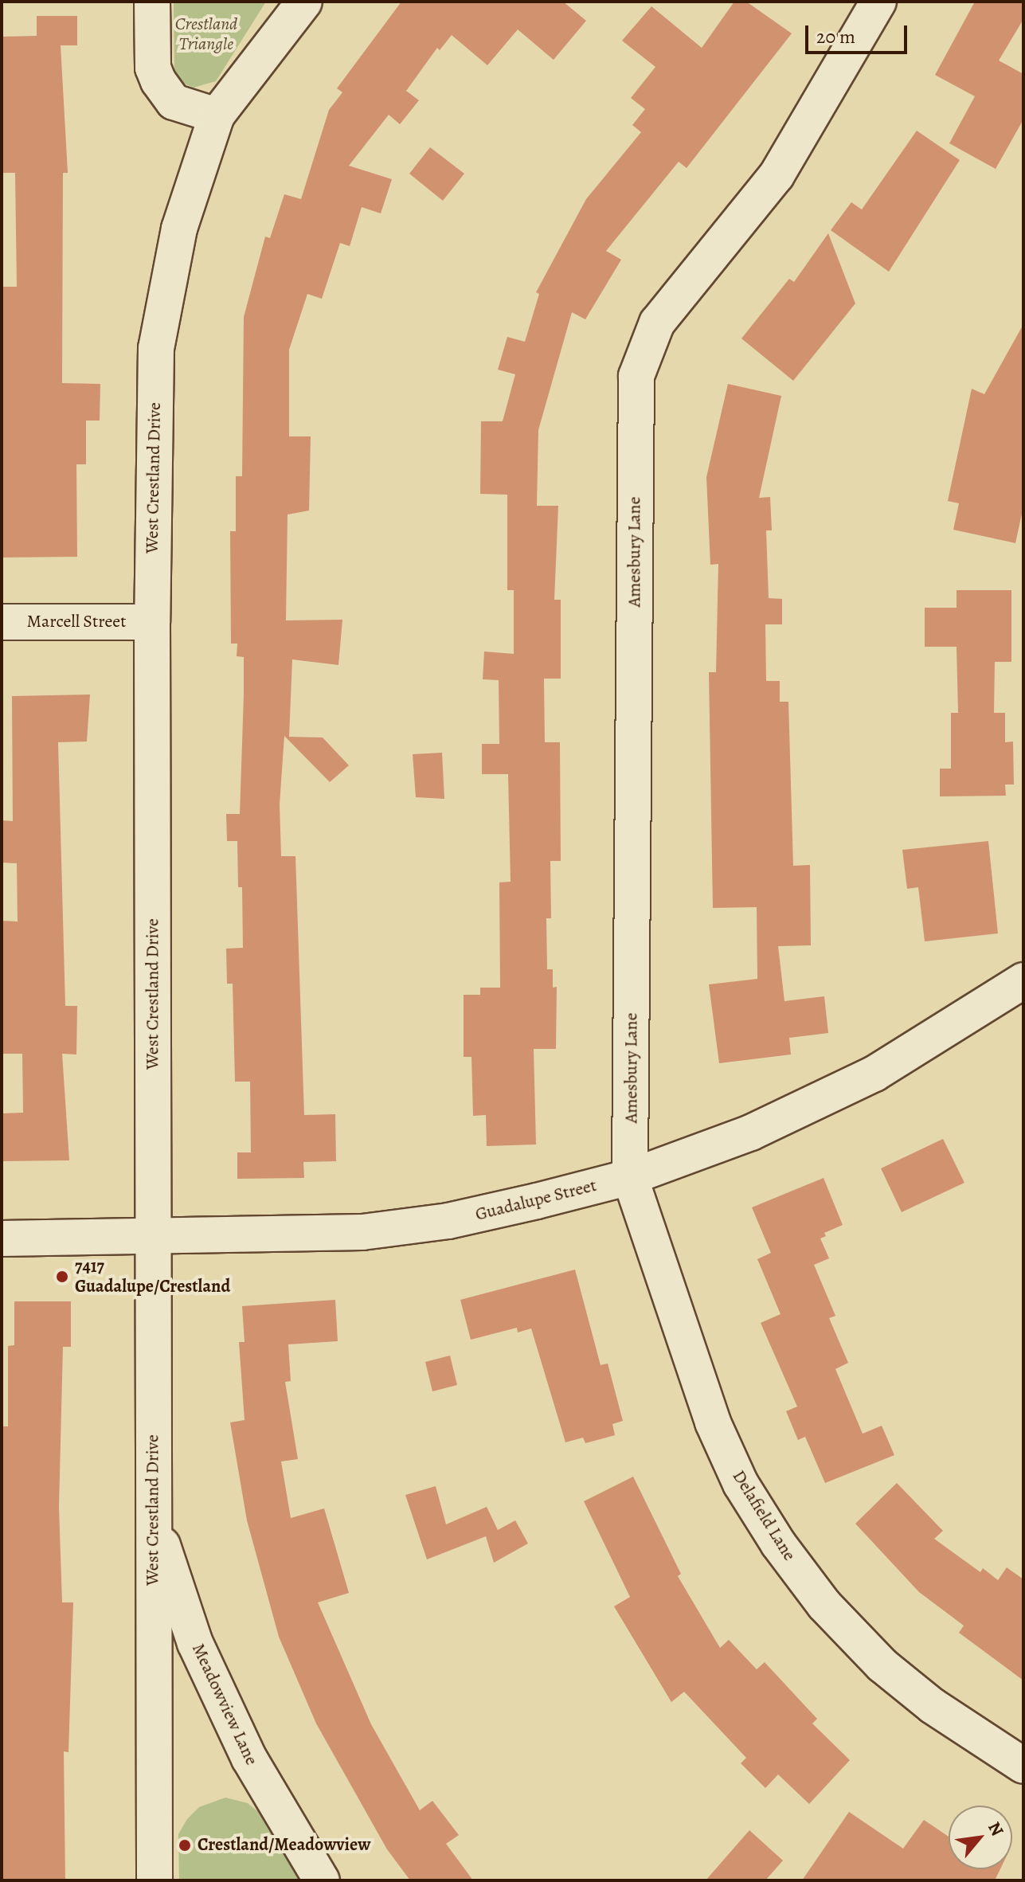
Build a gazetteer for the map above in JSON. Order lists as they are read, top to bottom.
{
  "streets": {
    "street": [
      "West Crestland Drive",
      "Amesbury Lane",
      "Marcell Street",
      "Guadalupe Street",
      "Delafield Lane",
      "Meadowview Lane"
    ]
  },
  "crossings": [
    ["West Crestland Drive", "Marcell Street"],
    ["West Crestland Drive", "Guadalupe Street"],
    ["West Crestland Drive", "Meadowview Lane"],
    ["Amesbury Lane", "Guadalupe Street"],
    ["Amesbury Lane", "Delafield Lane"],
    ["Guadalupe Street", "Delafield Lane"]
  ],
  "parks": ["Crestland Triangle"],
  "places": ["7417 Guadalupe/Crestland", "Crestland/Meadowview"],
  "scale_bar": "20 m",
  "north": "top right"
}
